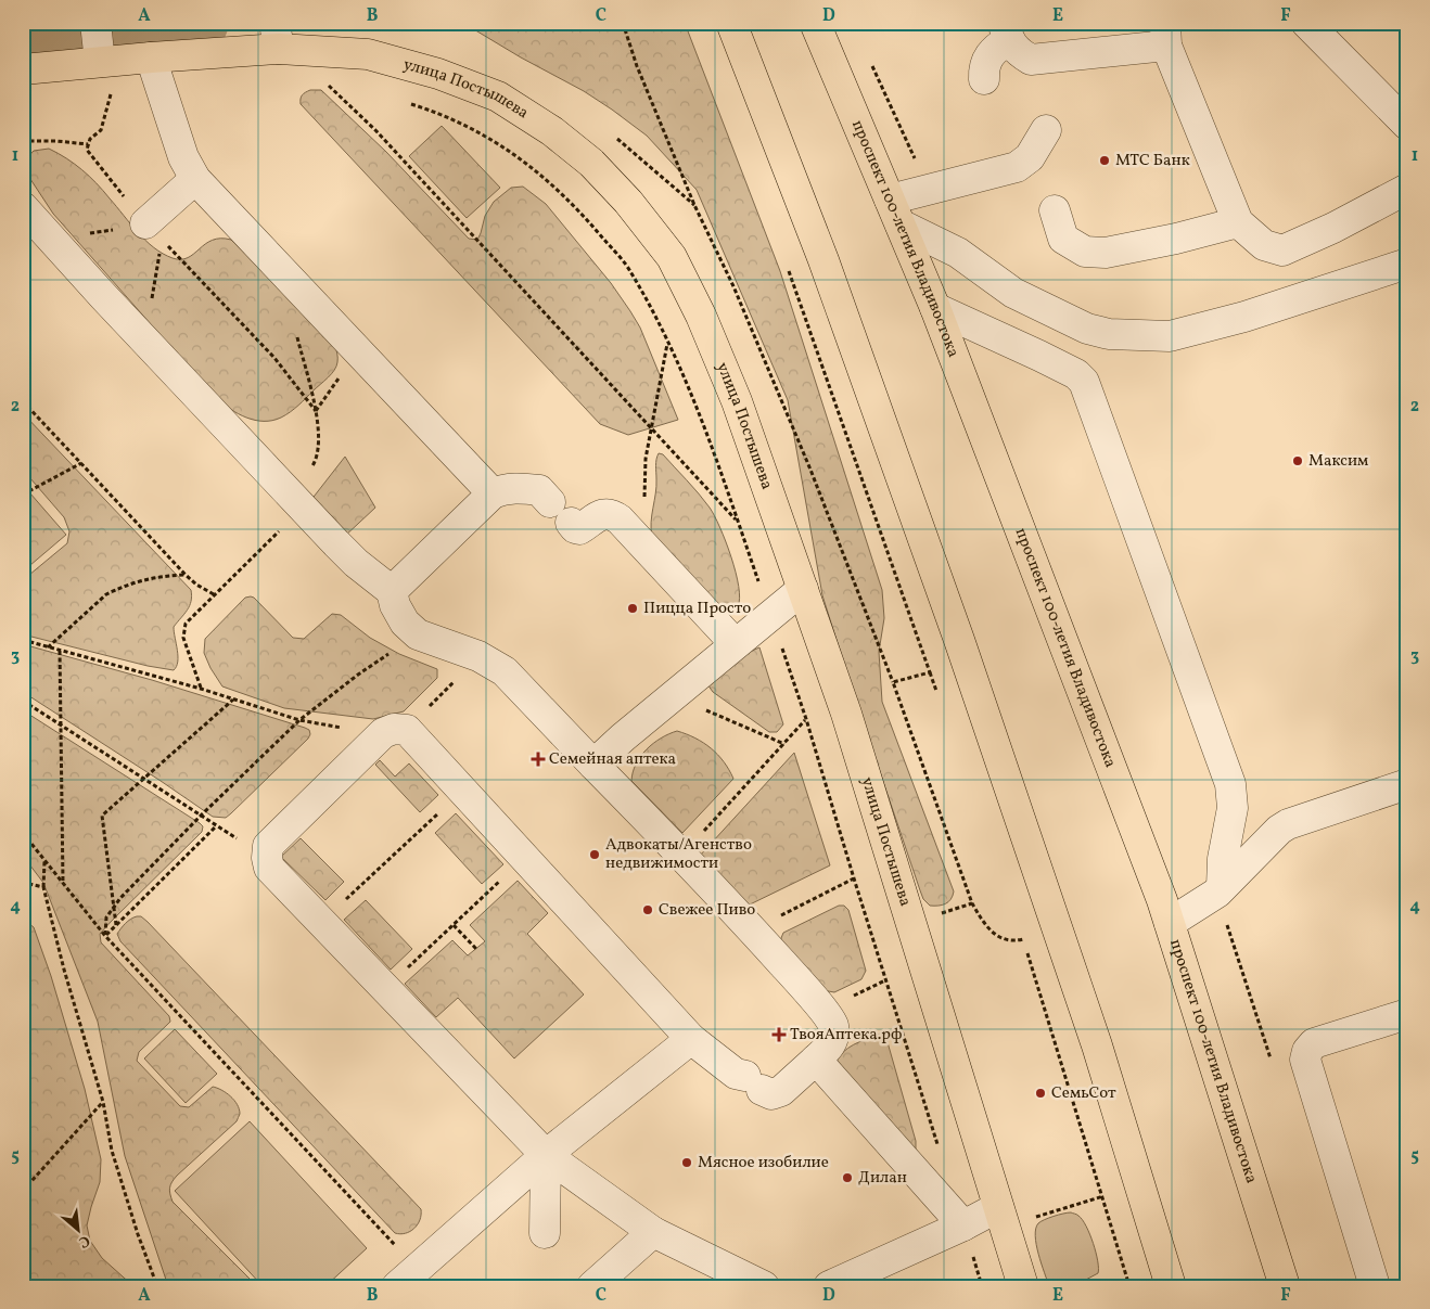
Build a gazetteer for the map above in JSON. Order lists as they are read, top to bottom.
{
  "streets": {
    "main road": ["улица Постышева", "проспект 100-летия Владивостока"]
  },
  "places": {
    "other": [
      "МТС Банк",
      "Максим",
      "Пицца Просто",
      "Адвокаты/Агенство недвижимости",
      "Свежее Пиво",
      "СемьСот",
      "Мясное изобилие",
      "Дилан"
    ],
    "health": ["Семейная аптека", "ТвояАптека.рф"]
  },
  "north": "bottom right",
  "grid": {
    "columns": [
      "A",
      "B",
      "C",
      "D",
      "E",
      "F"
    ],
    "rows": [
      "1",
      "2",
      "3",
      "4",
      "5"
    ]
  }
}
